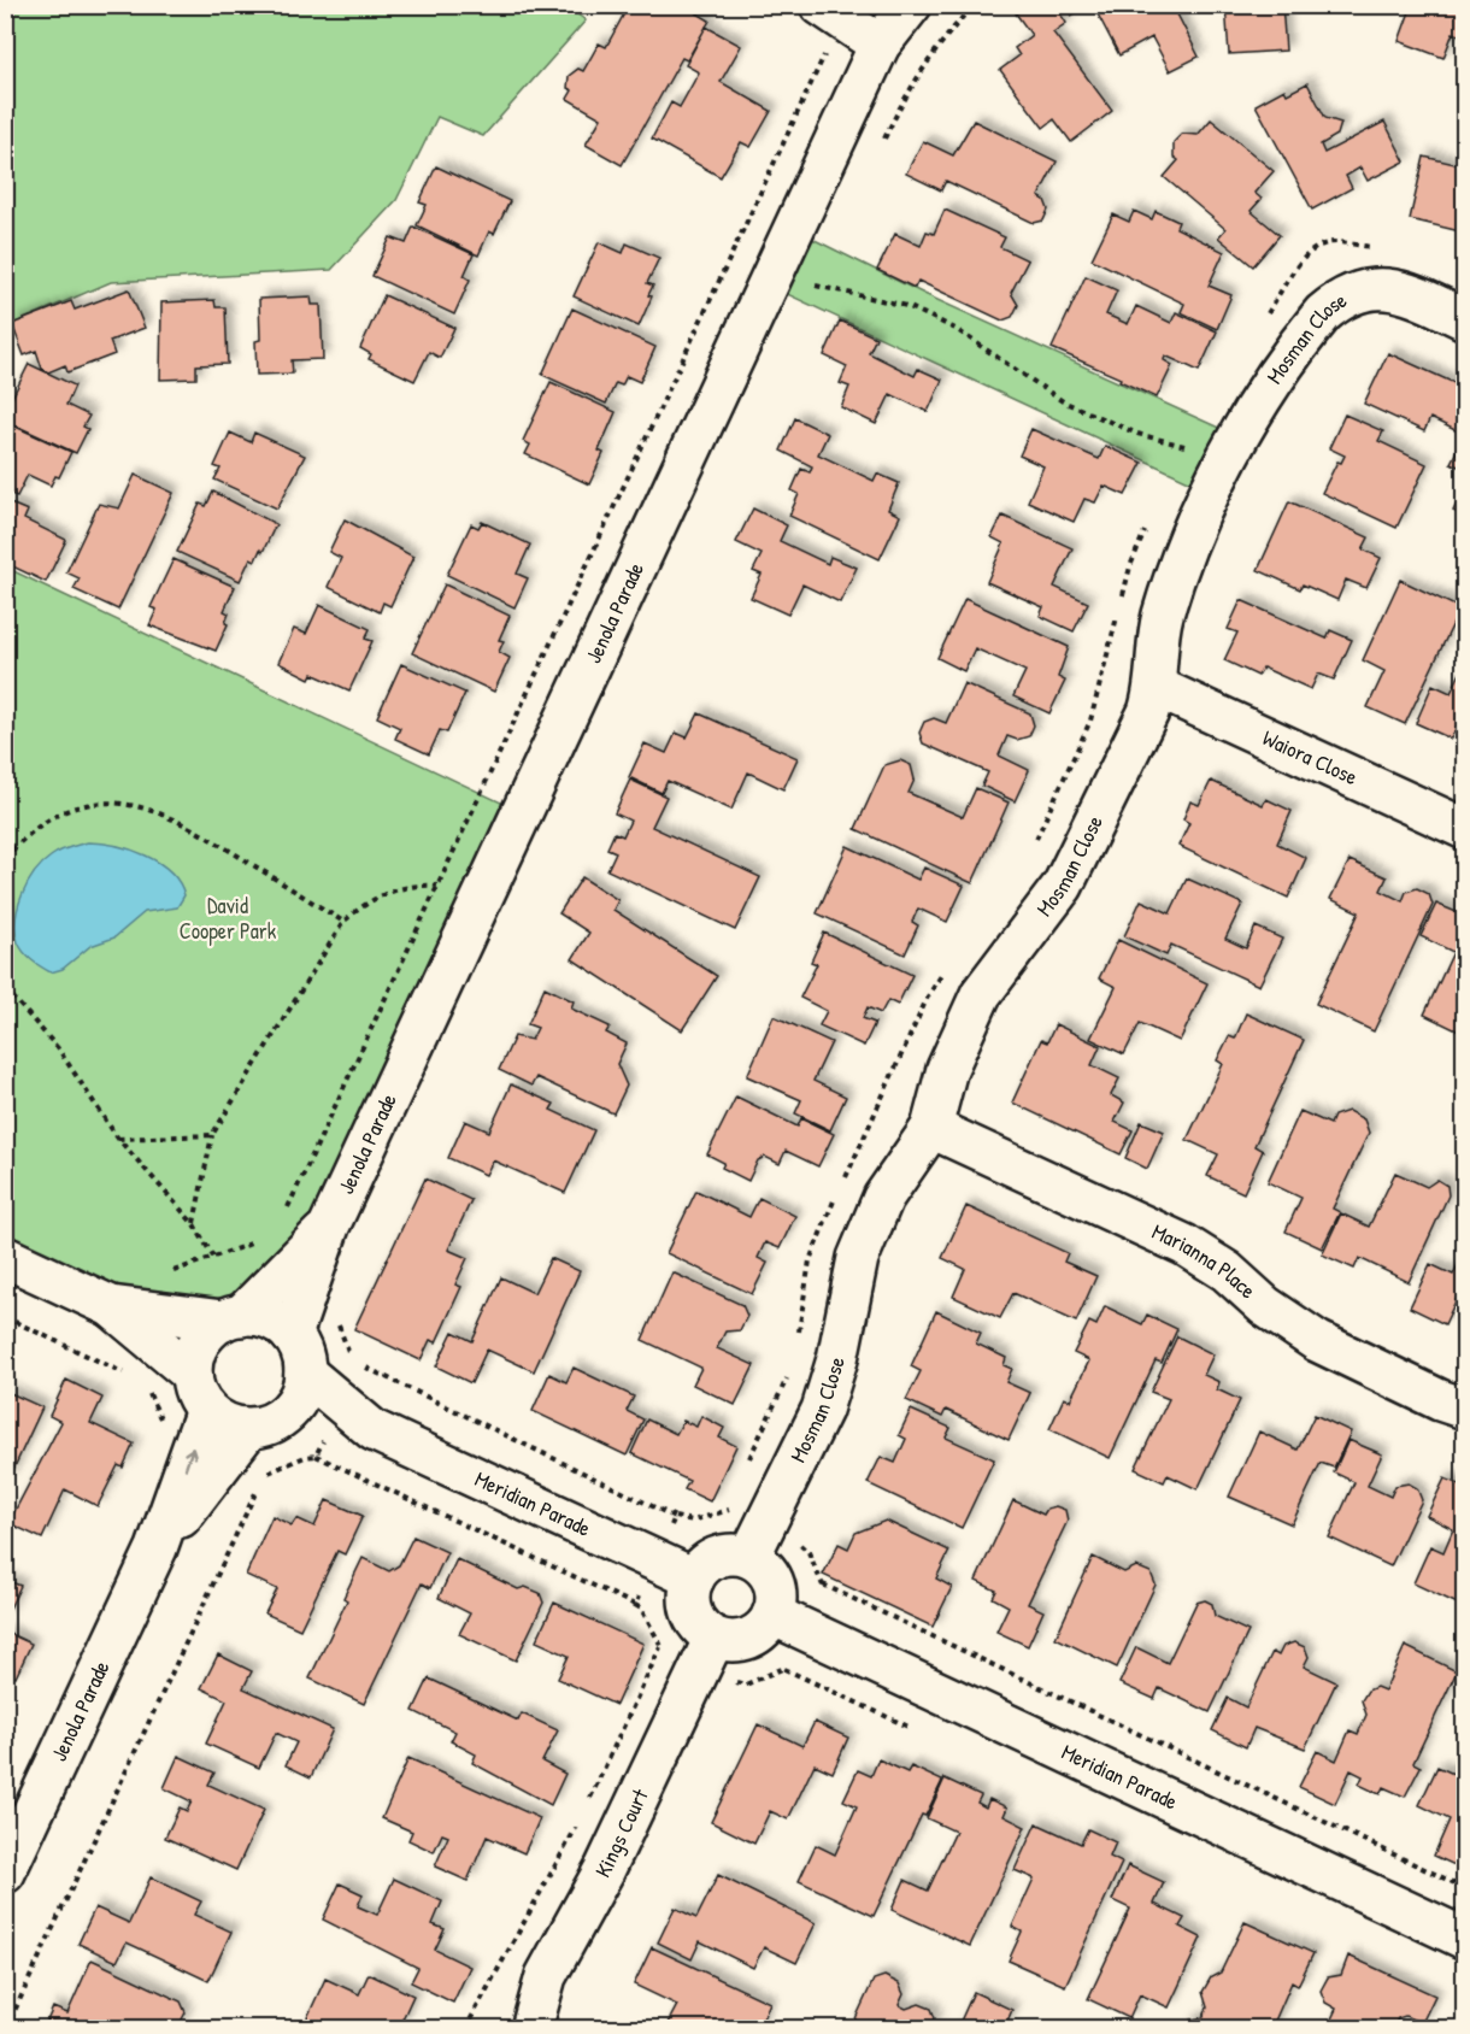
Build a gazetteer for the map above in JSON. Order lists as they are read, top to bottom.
{
  "streets": {
    "street": [
      "Mosman Close",
      "Jenola Parade",
      "Waiora Close",
      "Marianna Place",
      "Meridian Parade",
      "Kings Court"
    ]
  },
  "crossings": [
    ["Mosman Close", "Waiora Close"],
    ["Mosman Close", "Marianna Place"],
    ["Mosman Close", "Meridian Parade"],
    ["Mosman Close", "Kings Court"],
    ["Jenola Parade", "Meridian Parade"],
    ["Meridian Parade", "Kings Court"]
  ],
  "parks": ["David Cooper Park"]
}
